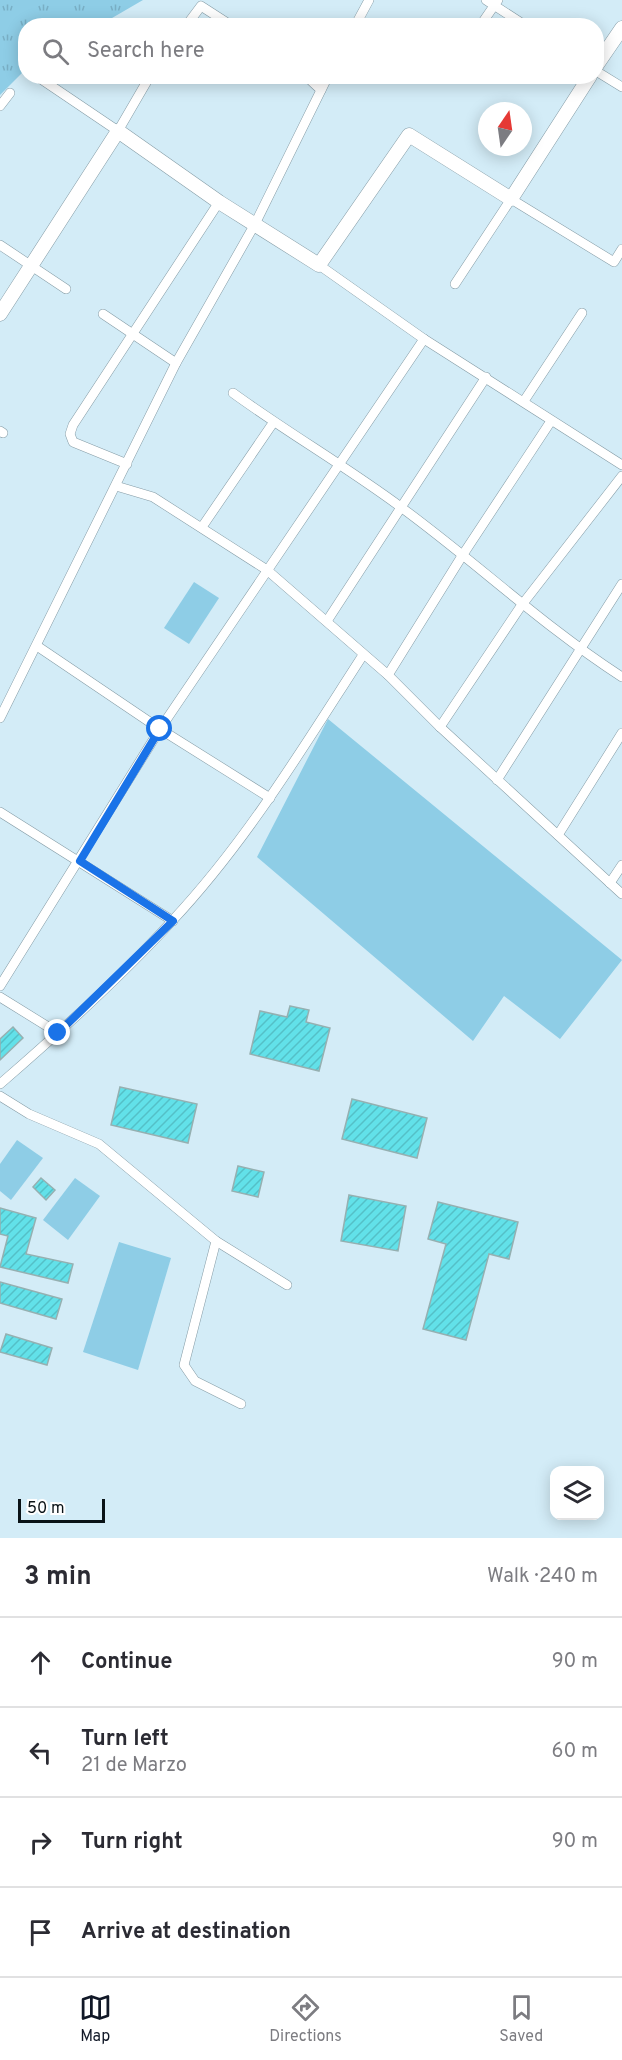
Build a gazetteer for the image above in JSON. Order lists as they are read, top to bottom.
{
  "scale_bar": "50 m",
  "north": "top",
  "page": {
    "search": "Search here",
    "scale": "50 m",
    "heading": ["3 min", "Walk · 240 m"],
    "list": [
      ["Continue", "90 m"],
      ["Turn left", "21 de Marzo", "60 m"],
      ["Turn right", "90 m"],
      "Arrive at destination"
    ],
    "nav": ["Map", "Directions", "Saved"]
  }
}
